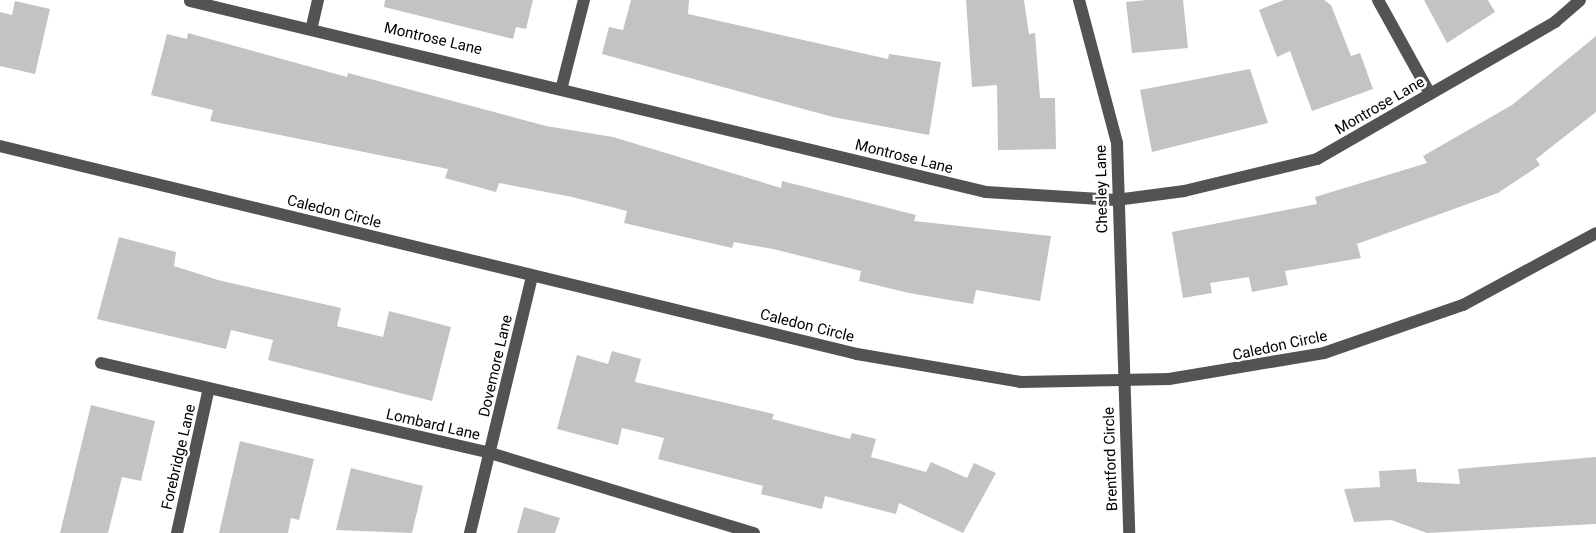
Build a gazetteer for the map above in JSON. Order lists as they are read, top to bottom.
{
  "streets": {
    "street": [
      "Montrose Lane",
      "Chesley Lane",
      "Caledon Circle",
      "Dovemore Lane",
      "Lombard Lane",
      "Forebridge Lane",
      "Brentford Circle"
    ]
  },
  "crossings": [
    ["Montrose Lane", "Chesley Lane"],
    ["Chesley Lane", "Caledon Circle"],
    ["Chesley Lane", "Brentford Circle"],
    ["Caledon Circle", "Dovemore Lane"],
    ["Caledon Circle", "Brentford Circle"],
    ["Dovemore Lane", "Lombard Lane"],
    ["Lombard Lane", "Forebridge Lane"]
  ]
}
